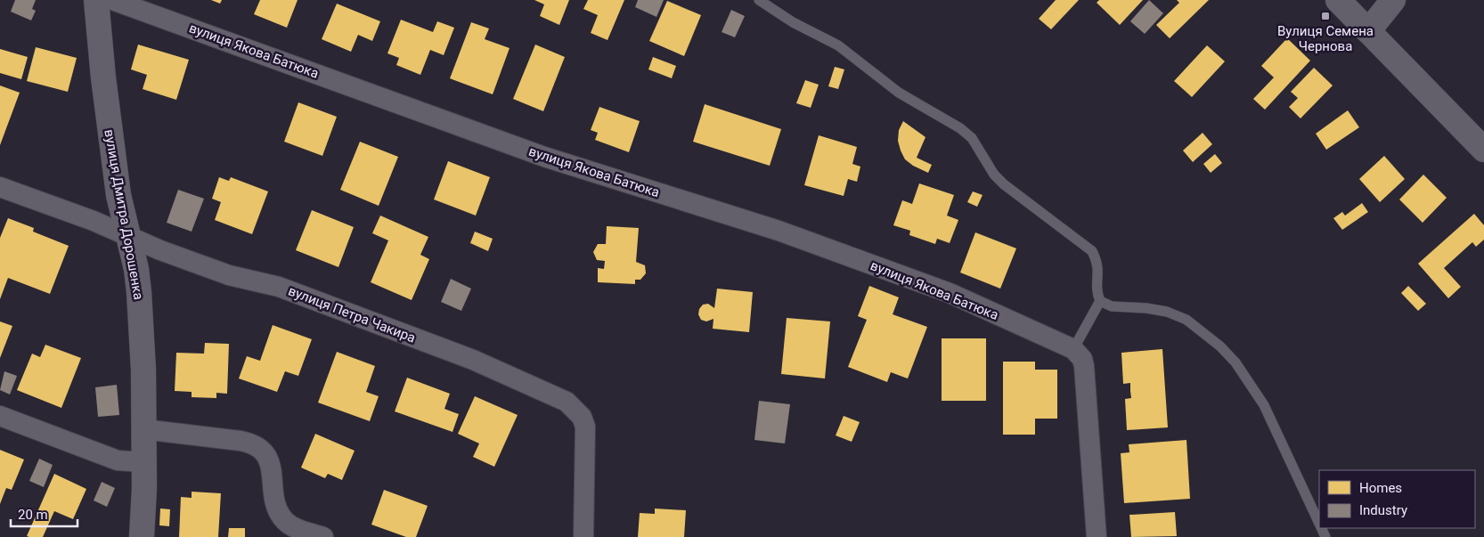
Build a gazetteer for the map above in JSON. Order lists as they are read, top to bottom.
{
  "streets": {
    "street": ["вулиця Якова Батюка", "вулиця Дмитра Дорошенка", "вулиця Петра Чакира"]
  },
  "crossings": [
    ["вулиця Дмитра Дорошенка", "вулиця Петра Чакира"]
  ],
  "places": {
    "transit": ["Вулиця Семена Чернова"]
  },
  "legend": ["Homes", "Industry"],
  "scale_bar": "20 m"
}
